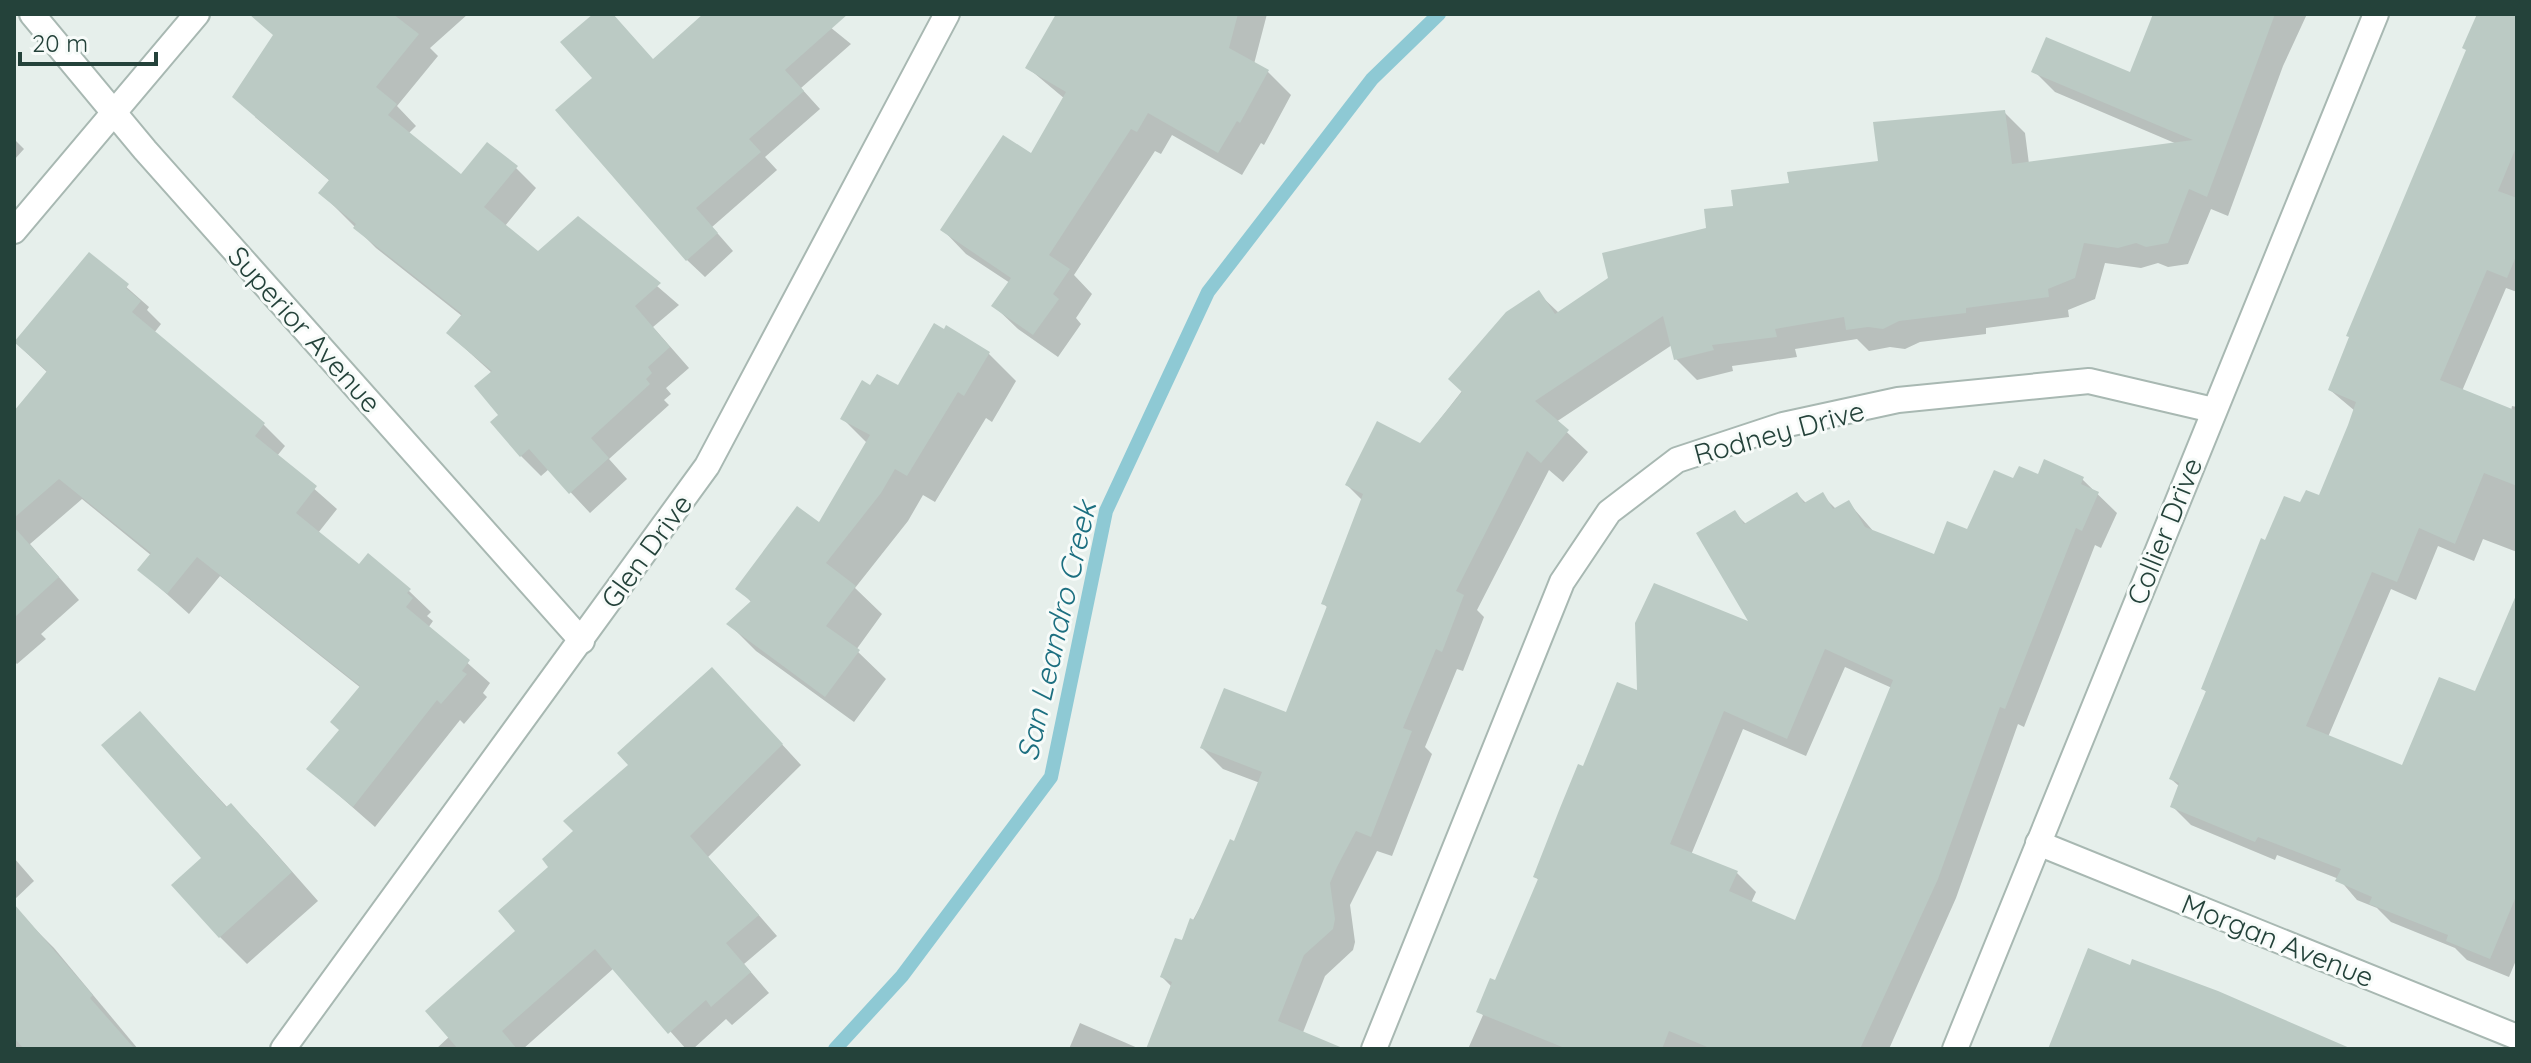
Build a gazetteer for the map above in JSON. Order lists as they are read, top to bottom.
{
  "streets": {
    "street": [
      "Superior Avenue",
      "Rodney Drive",
      "Collier Drive",
      "Glen Drive",
      "Morgan Avenue"
    ]
  },
  "crossings": [
    ["Superior Avenue", "Glen Drive"],
    ["Rodney Drive", "Collier Drive"],
    ["Collier Drive", "Morgan Avenue"]
  ],
  "water": ["San Leandro Creek"],
  "scale_bar": "20 m"
}
